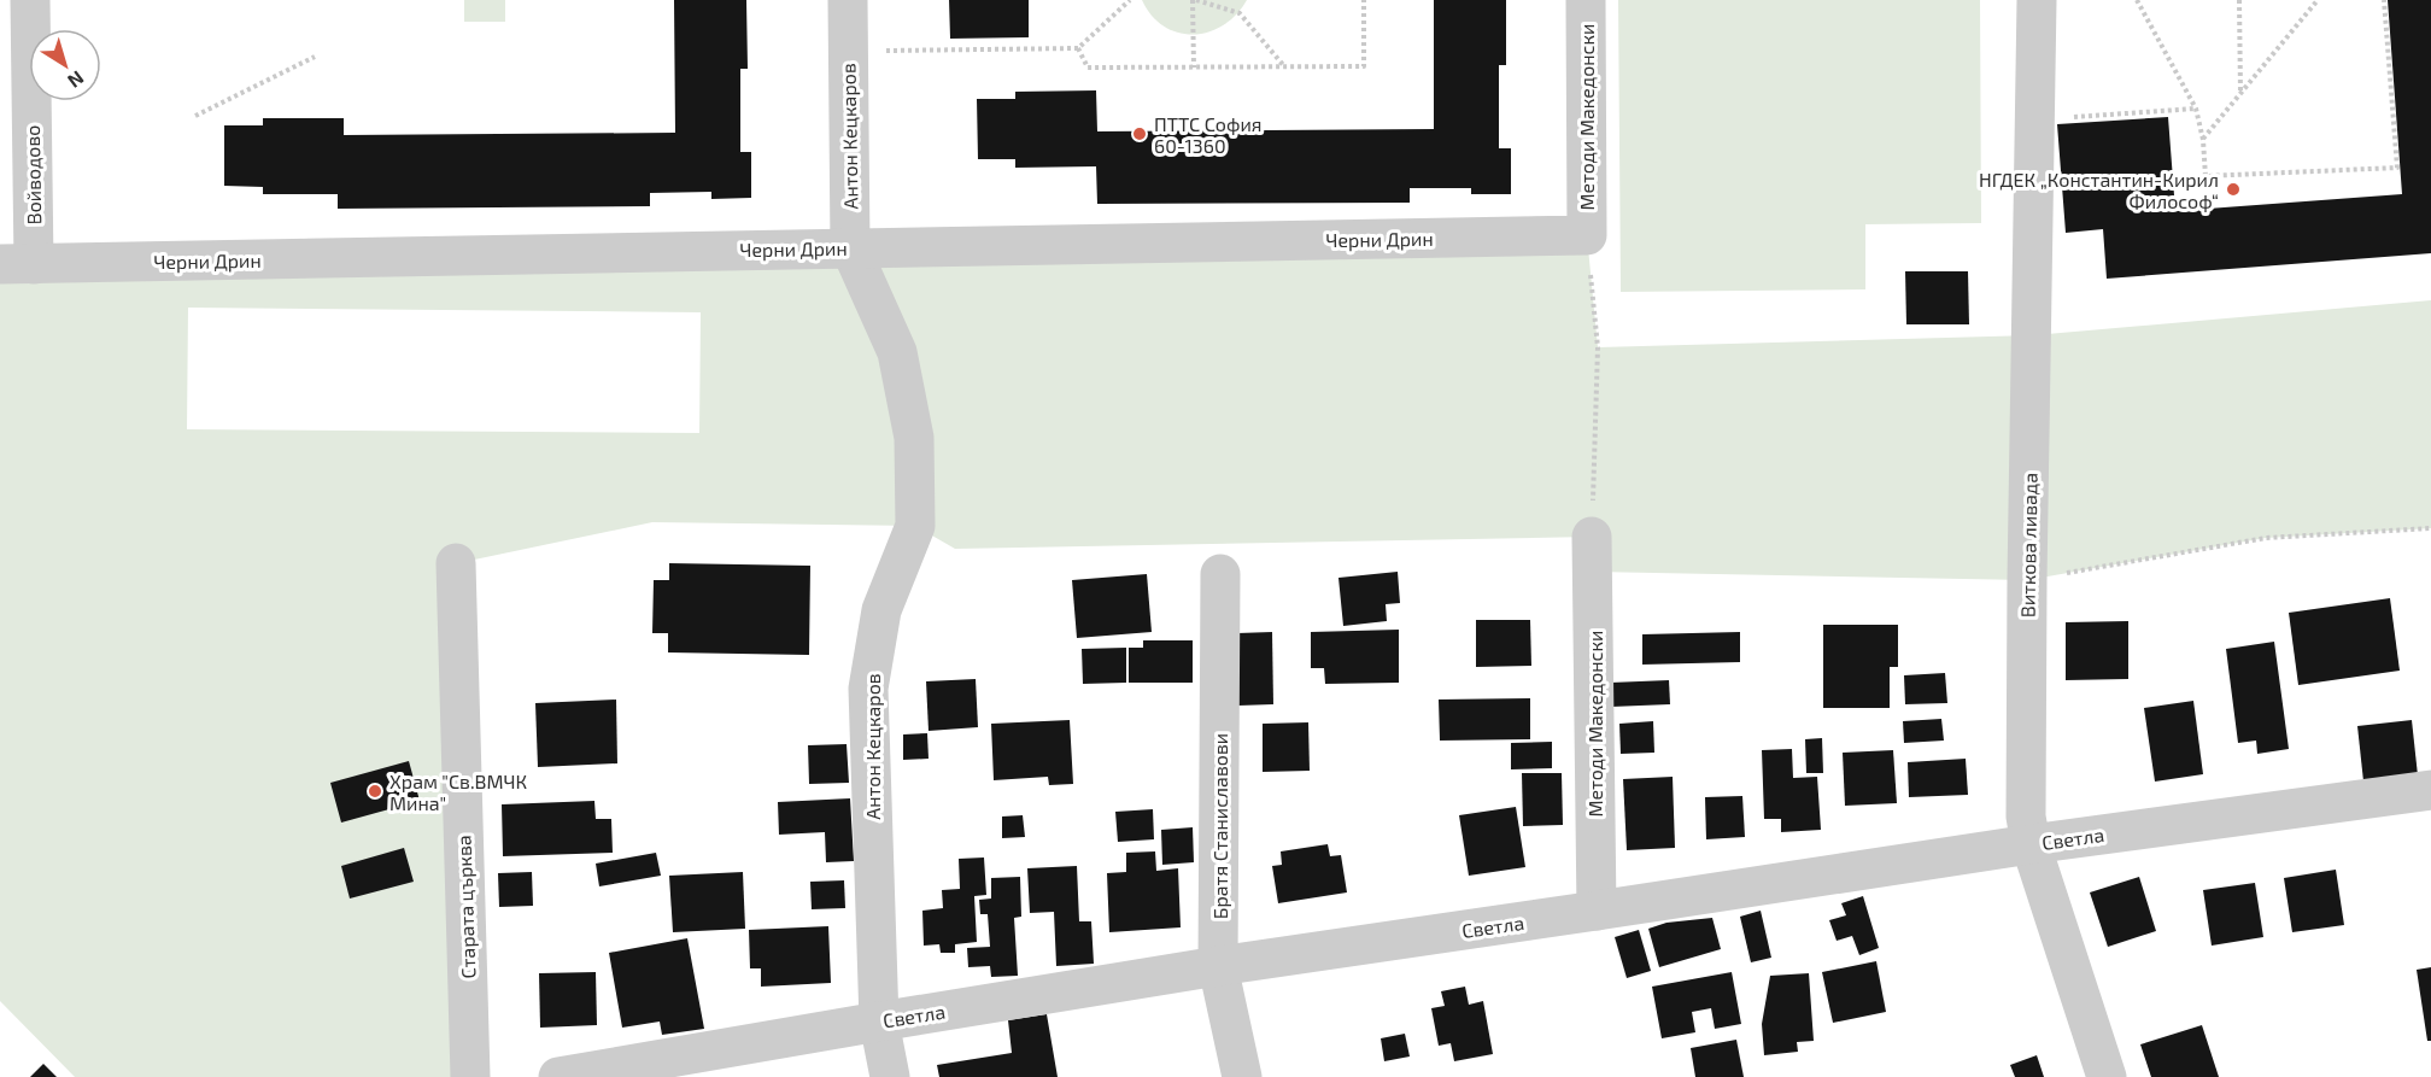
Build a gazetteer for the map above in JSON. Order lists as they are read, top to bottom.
{
  "streets": {
    "street": [
      "Методи Македонски",
      "Антон Кецкаров",
      "Войводово",
      "Черни Дрин",
      "Виткова ливада",
      "Братя Станиславови",
      "Светла",
      "Старата църква"
    ]
  },
  "crossings": [
    ["Методи Македонски", "Черни Дрин"],
    ["Методи Македонски", "Светла"],
    ["Антон Кецкаров", "Черни Дрин"],
    ["Антон Кецкаров", "Светла"],
    ["Войводово", "Черни Дрин"],
    ["Виткова ливада", "Светла"],
    ["Братя Станиславови", "Светла"]
  ],
  "places": ["ПТТС София 60-1360", "НГДЕК „Константин-Кирил Философ“", "Храм \"Св.ВМЧК Мина\""],
  "north": "bottom right"
}
